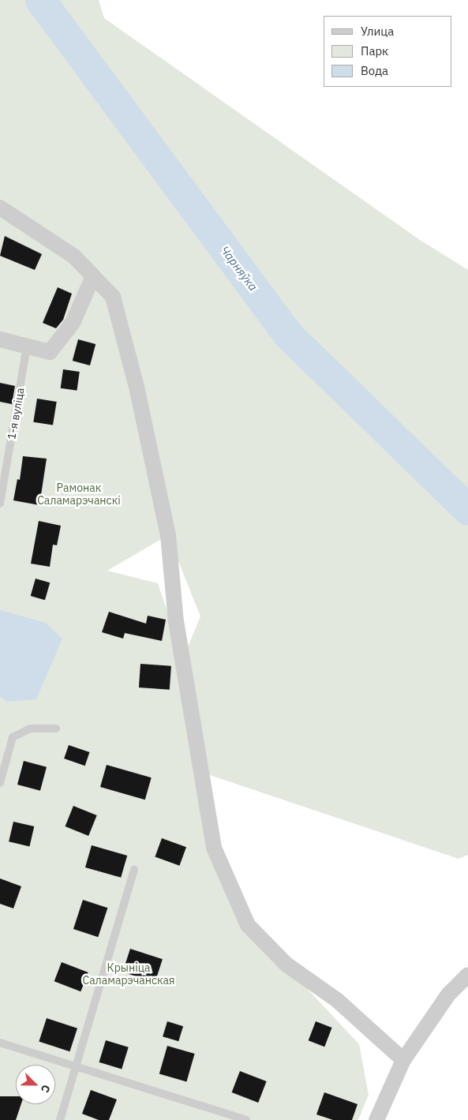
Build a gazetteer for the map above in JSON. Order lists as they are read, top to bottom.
{
  "streets": {
    "lane": ["1-я вуліца"]
  },
  "water": ["Чарняўка"],
  "parks": ["Рамонак Саламарэчанскі", "Крыніца Саламарэчанская"],
  "legend": ["Улица", "Парк", "Вода"],
  "north": "bottom right"
}
